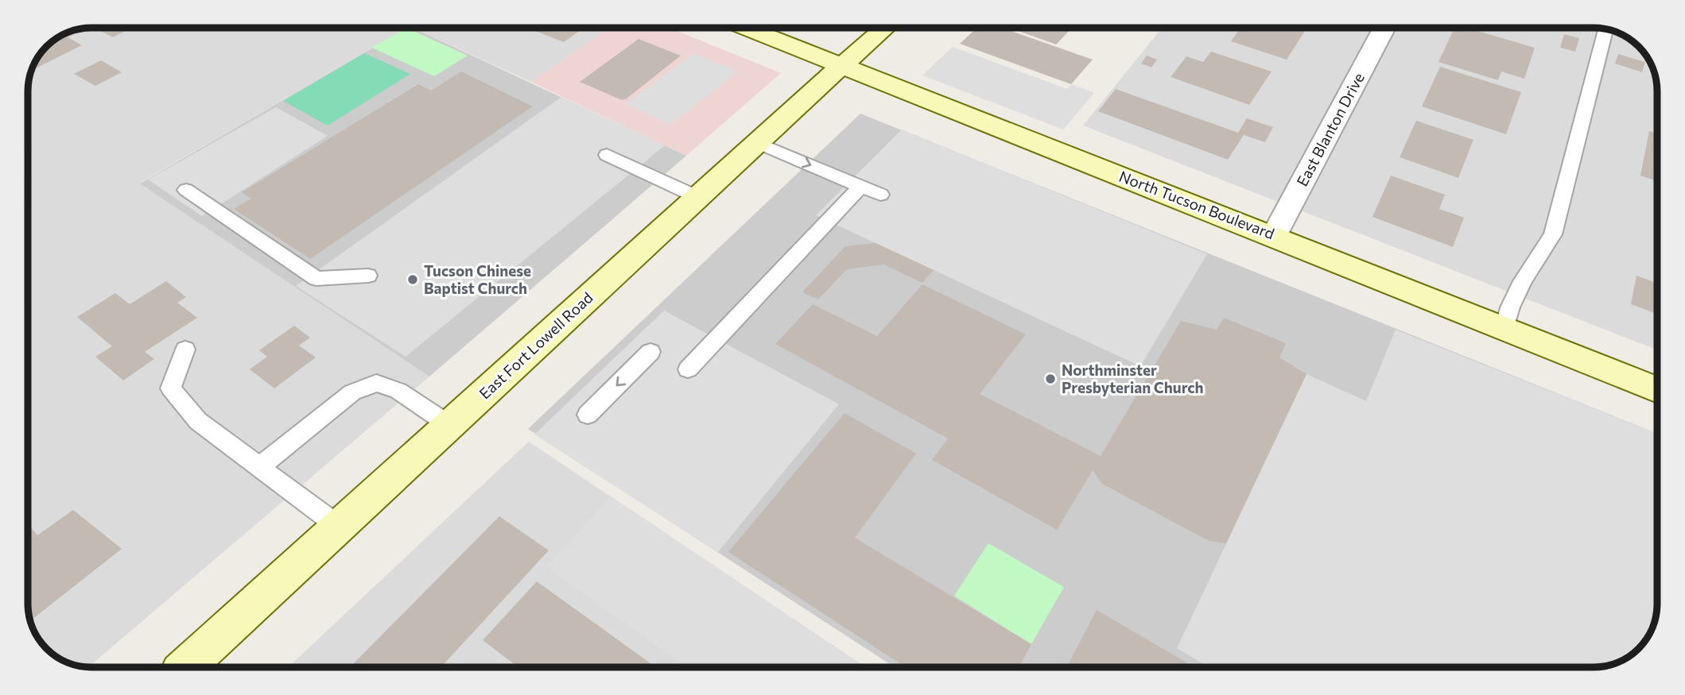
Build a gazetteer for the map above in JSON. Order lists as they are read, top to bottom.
{
  "streets": {
    "main road": ["North Tucson Boulevard", "East Fort Lowell Road"],
    "street": ["East Blanton Drive"]
  },
  "crossings": [
    ["East Blanton Drive", "North Tucson Boulevard"],
    ["North Tucson Boulevard", "East Fort Lowell Road"]
  ],
  "places": ["Tucson Chinese Baptist Church", "Northminster Presbyterian Church"]
}
